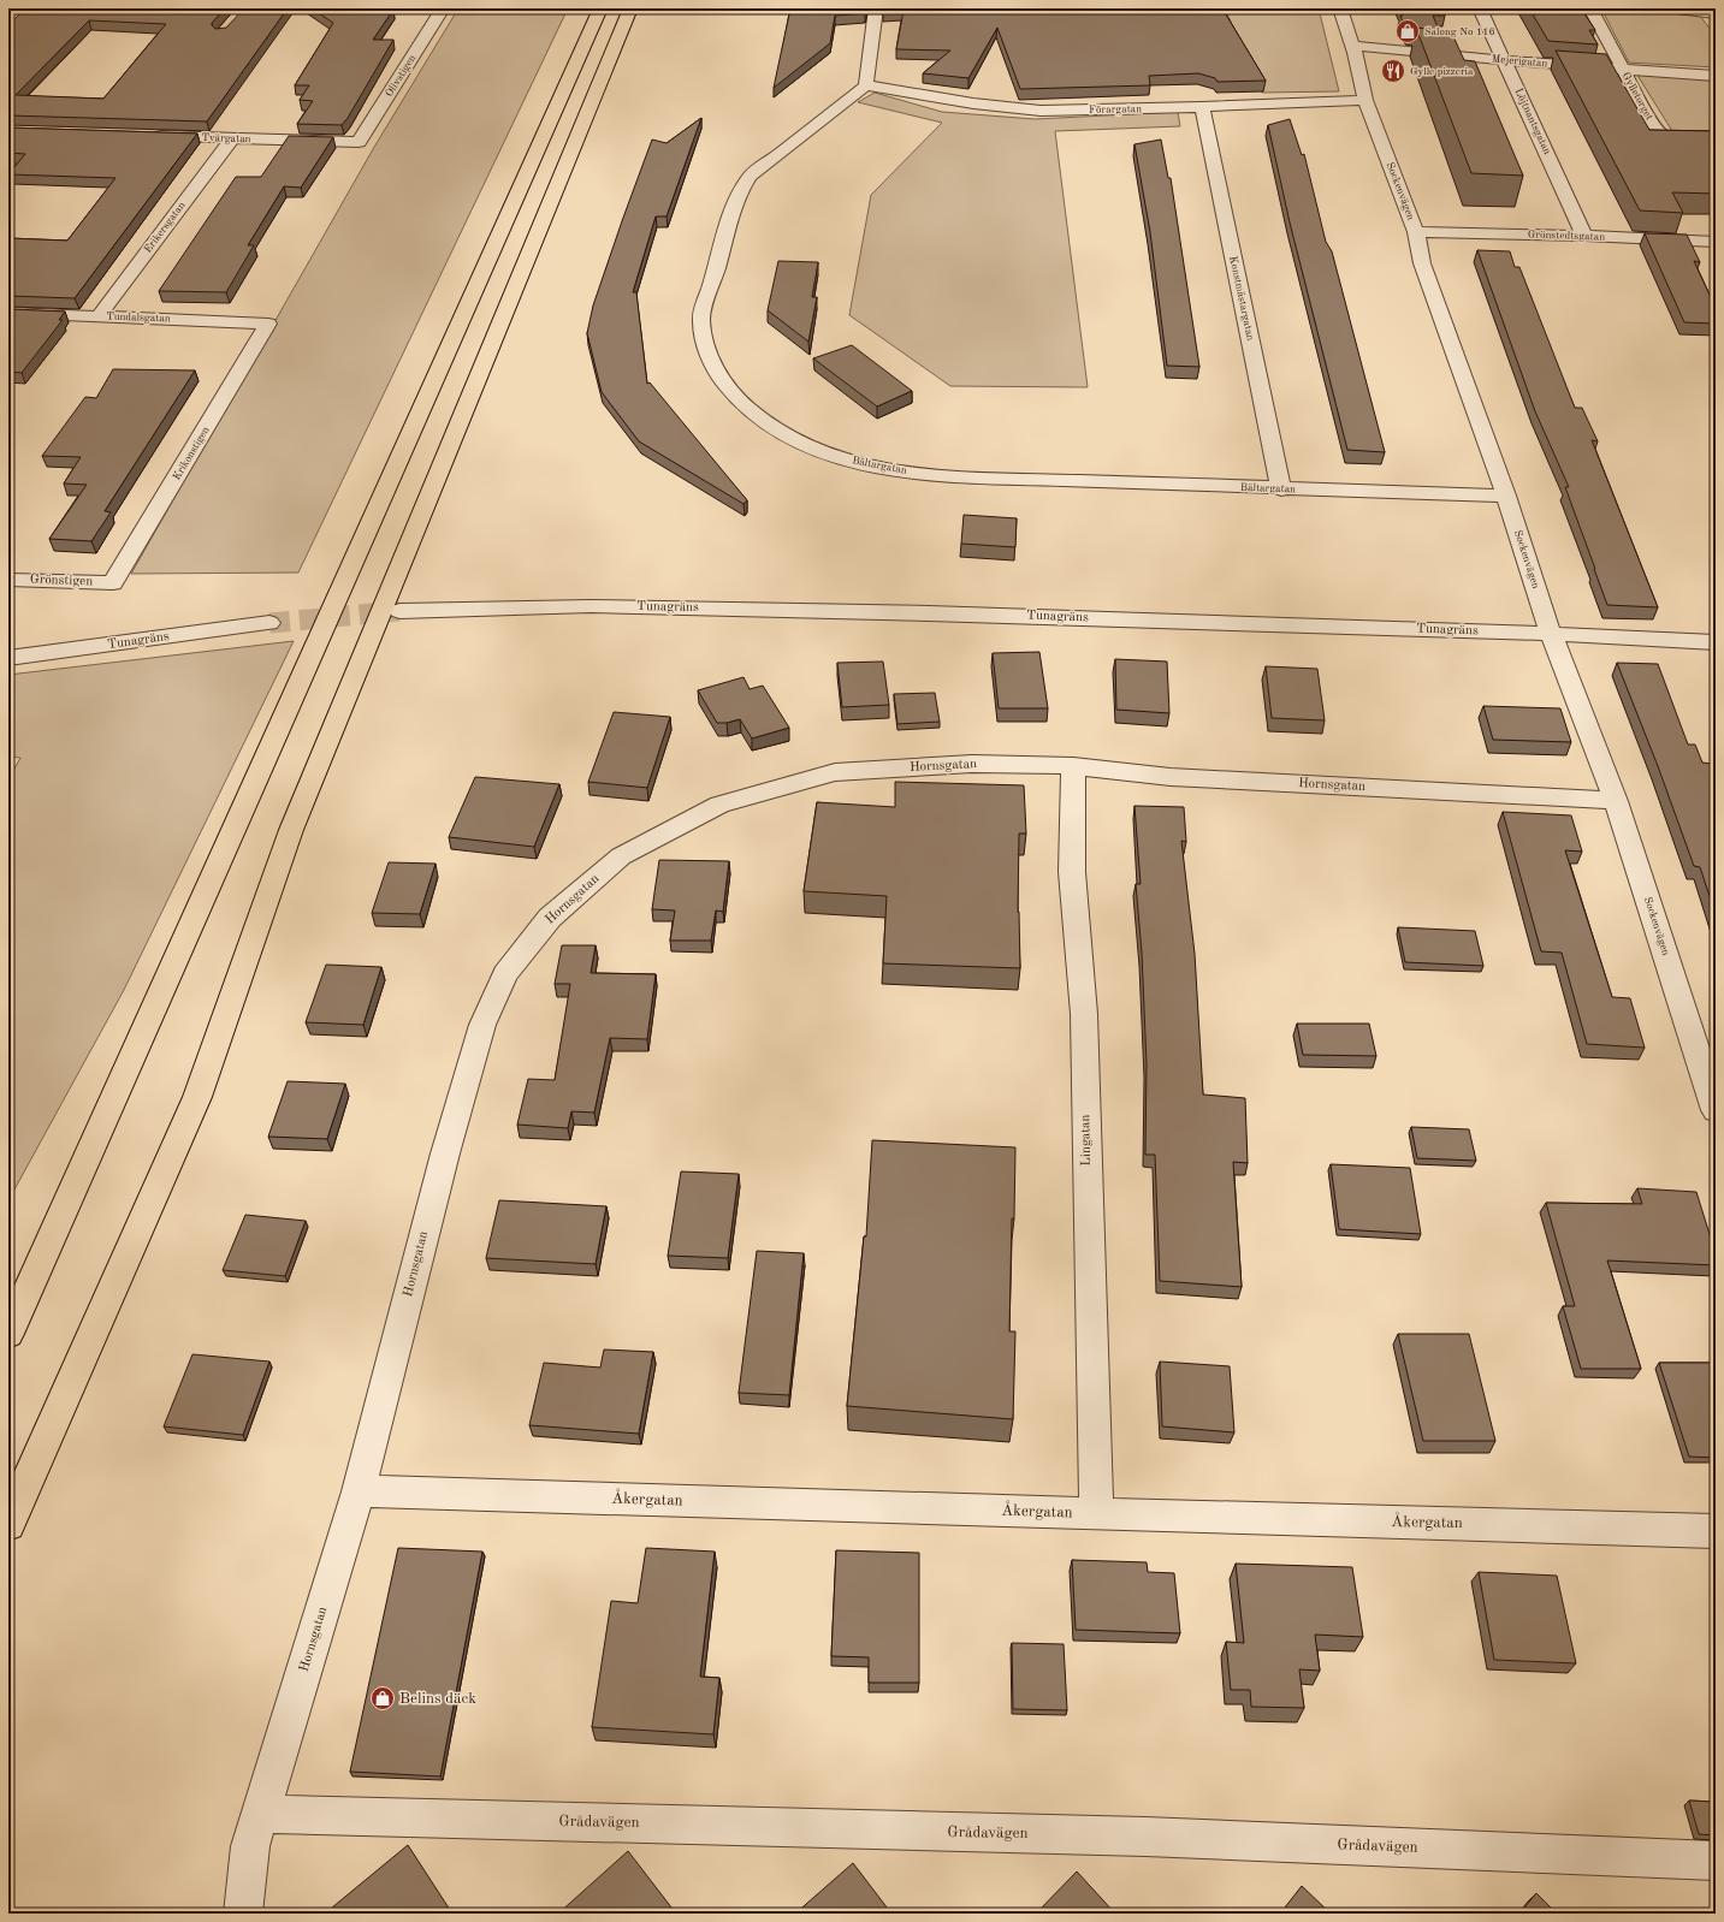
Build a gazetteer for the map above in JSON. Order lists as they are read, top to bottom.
{
  "streets": {
    "street": [
      "Mejerigatan",
      "Olivstigen",
      "Gylletorget",
      "Förargatan",
      "Löjtnantsgatan",
      "Tvärgatan",
      "Sockenvägen",
      "Erikersgatan",
      "Grönstedtsgatan",
      "Konstmästargatan",
      "Tundalsgatan",
      "Krikonstigen",
      "Bältargatan",
      "Grönstigen",
      "Tunagräns",
      "Hornsgatan",
      "Lingatan",
      "Åkergatan",
      "Grådavägen"
    ]
  },
  "crossings": [
    ["Mejerigatan", "Gylletorget"],
    ["Mejerigatan", "Löjtnantsgatan"],
    ["Mejerigatan", "Sockenvägen"],
    ["Olivstigen", "Tvärgatan"],
    ["Förargatan", "Sockenvägen"],
    ["Förargatan", "Konstmästargatan"],
    ["Förargatan", "Bältargatan"],
    ["Löjtnantsgatan", "Grönstedtsgatan"],
    ["Tvärgatan", "Erikersgatan"],
    ["Sockenvägen", "Grönstedtsgatan"],
    ["Sockenvägen", "Bältargatan"],
    ["Sockenvägen", "Tunagräns"],
    ["Sockenvägen", "Hornsgatan"],
    ["Erikersgatan", "Tundalsgatan"],
    ["Konstmästargatan", "Bältargatan"],
    ["Tundalsgatan", "Krikonstigen"],
    ["Krikonstigen", "Grönstigen"],
    ["Hornsgatan", "Lingatan"],
    ["Hornsgatan", "Åkergatan"],
    ["Hornsgatan", "Grådavägen"],
    ["Lingatan", "Åkergatan"]
  ],
  "places": {
    "shop": ["Salong No 116", "Belins däck"],
    "restaurant": ["Gylle pizzeria"]
  }
}
